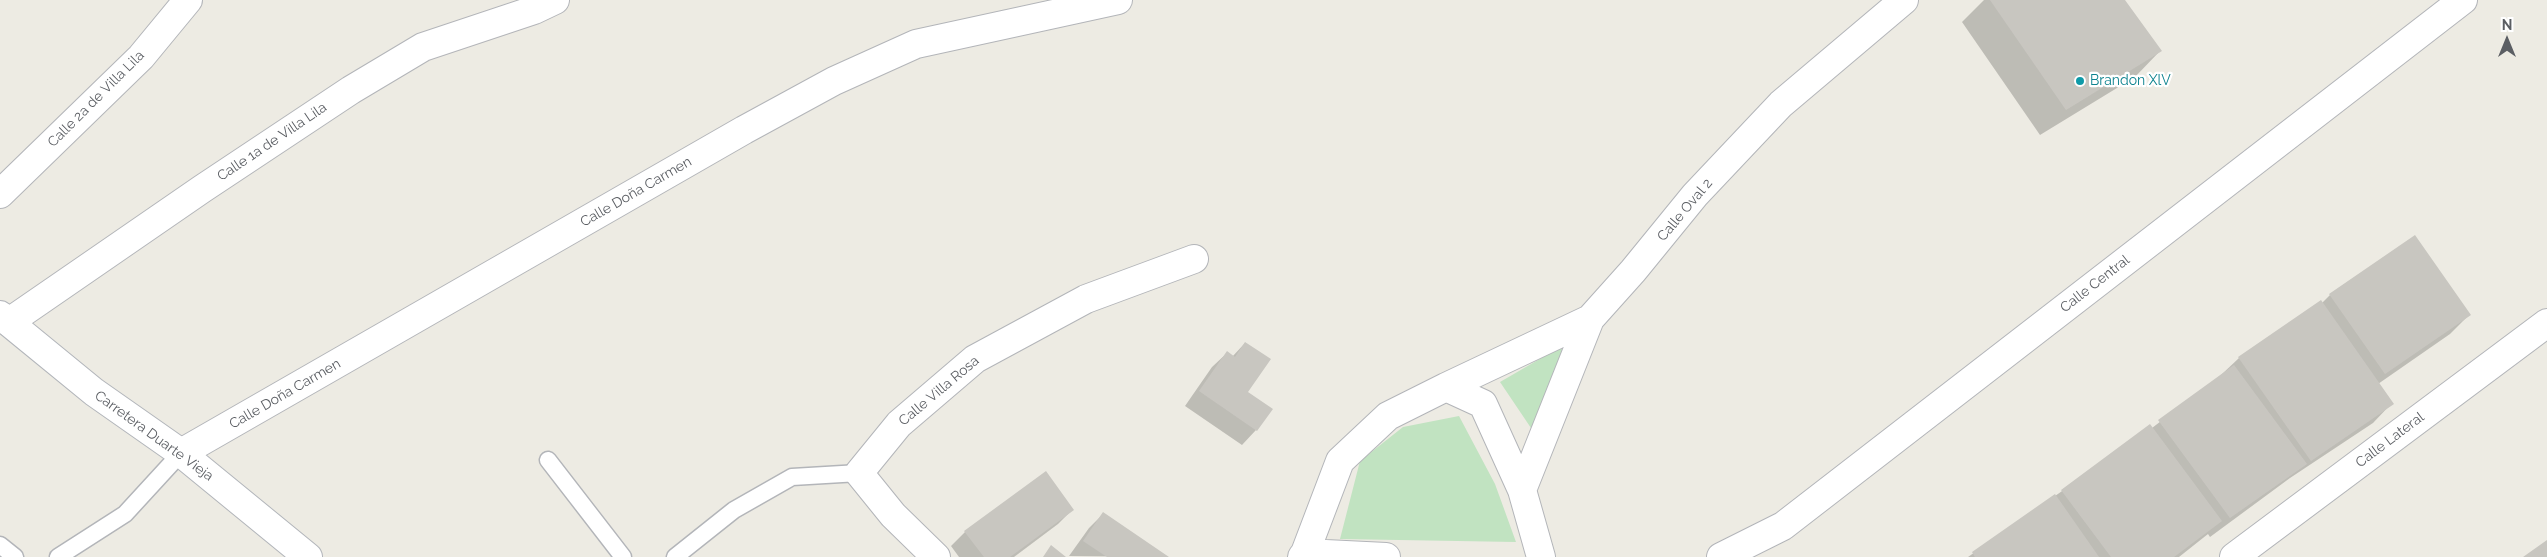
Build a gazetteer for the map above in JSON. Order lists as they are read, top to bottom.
{
  "streets": {
    "street": [
      "Calle 2a de Villa Lila",
      "Calle 1a de Villa Lila",
      "Calle Doña Carmen",
      "Calle Oval 2",
      "Calle Central",
      "Calle Villa Rosa",
      "Carretera Duarte Vieja",
      "Calle Lateral"
    ]
  },
  "crossings": [
    ["Calle 1a de Villa Lila", "Carretera Duarte Vieja"],
    ["Calle Doña Carmen", "Carretera Duarte Vieja"]
  ],
  "places": ["Brandon XlV"],
  "north": "top"
}
